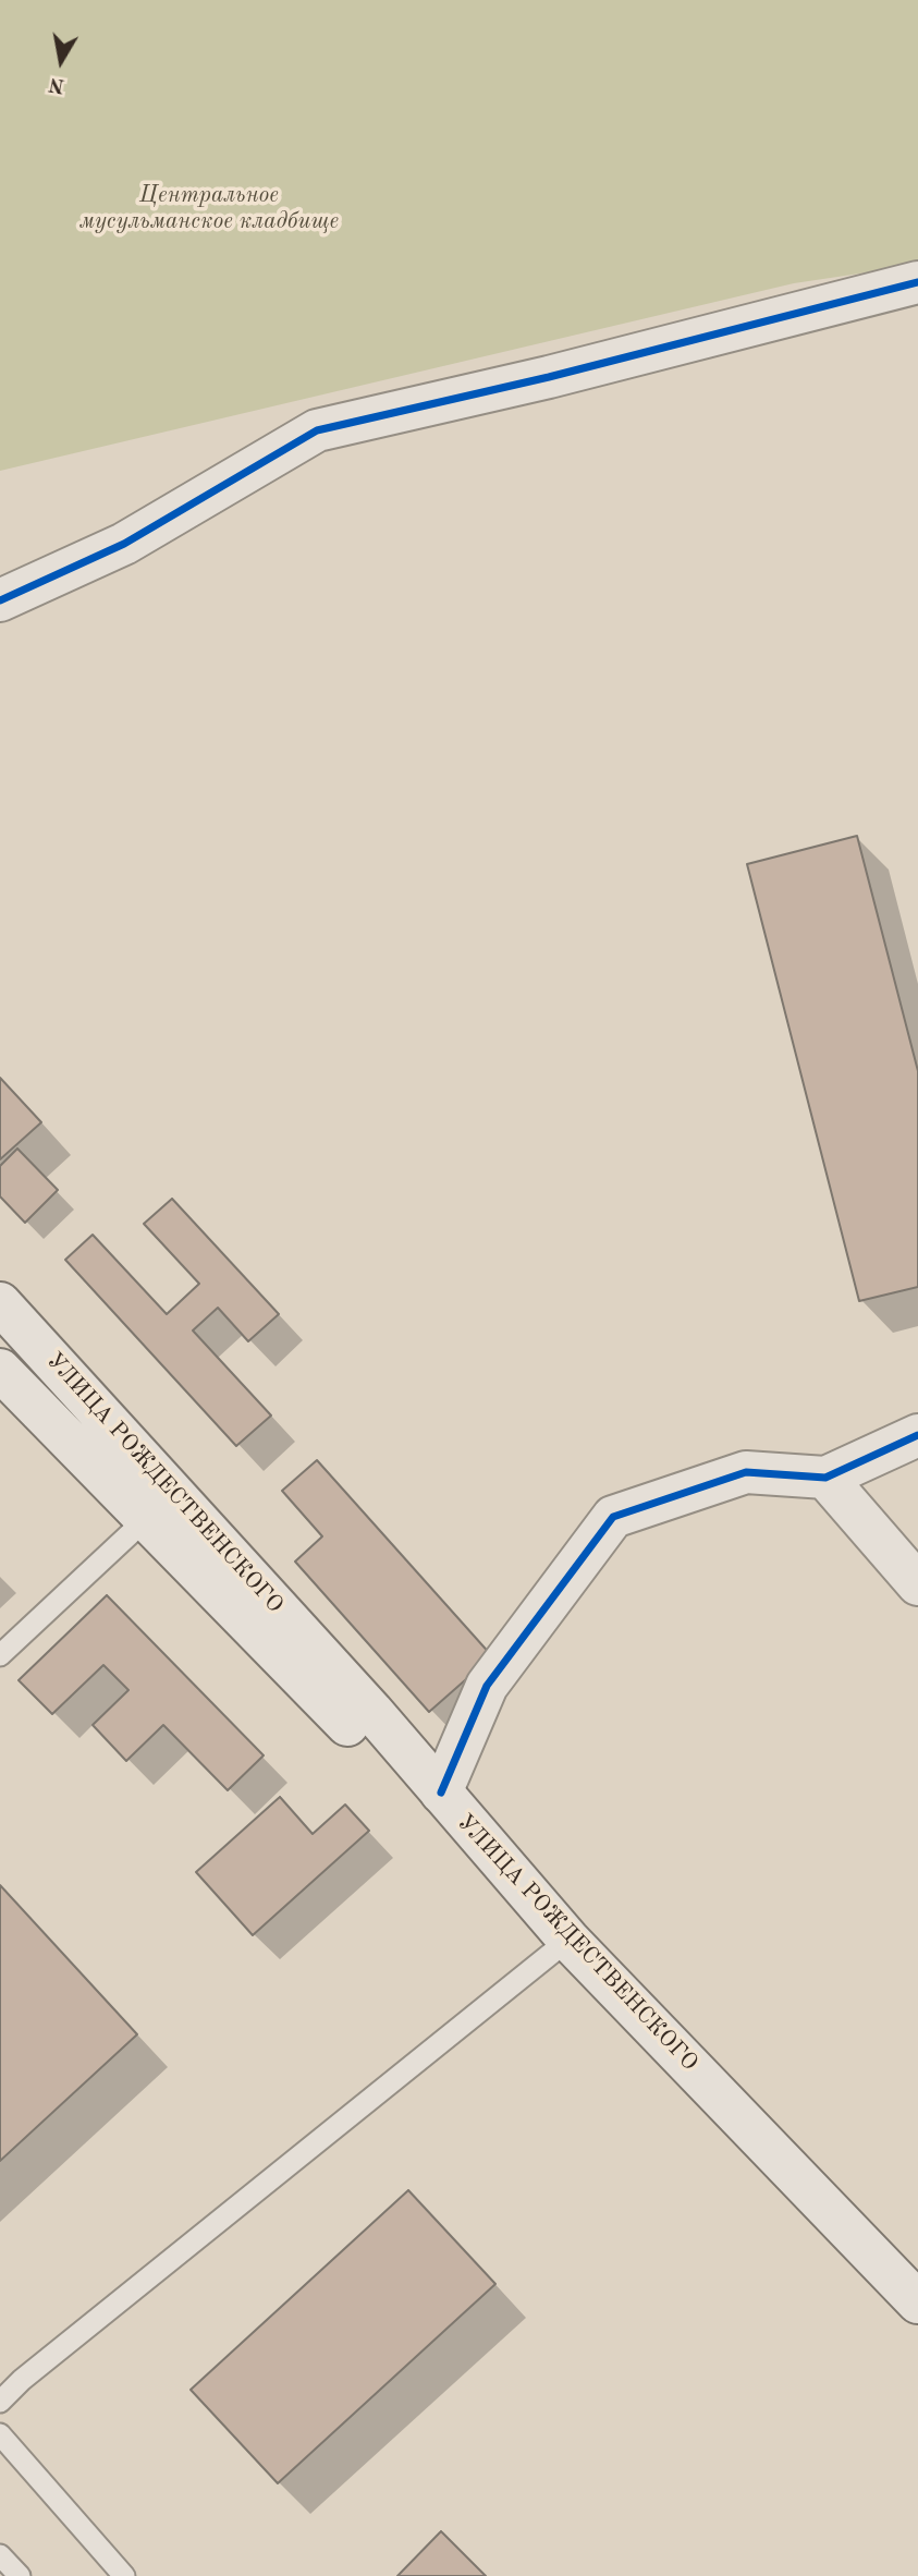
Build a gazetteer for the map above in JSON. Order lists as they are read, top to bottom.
{
  "streets": {
    "main road": ["УЛИЦА РОЖДЕСТВЕНСКОГО"]
  },
  "parks": ["Центральное мусульманское кладбище"],
  "north": "bottom"
}
